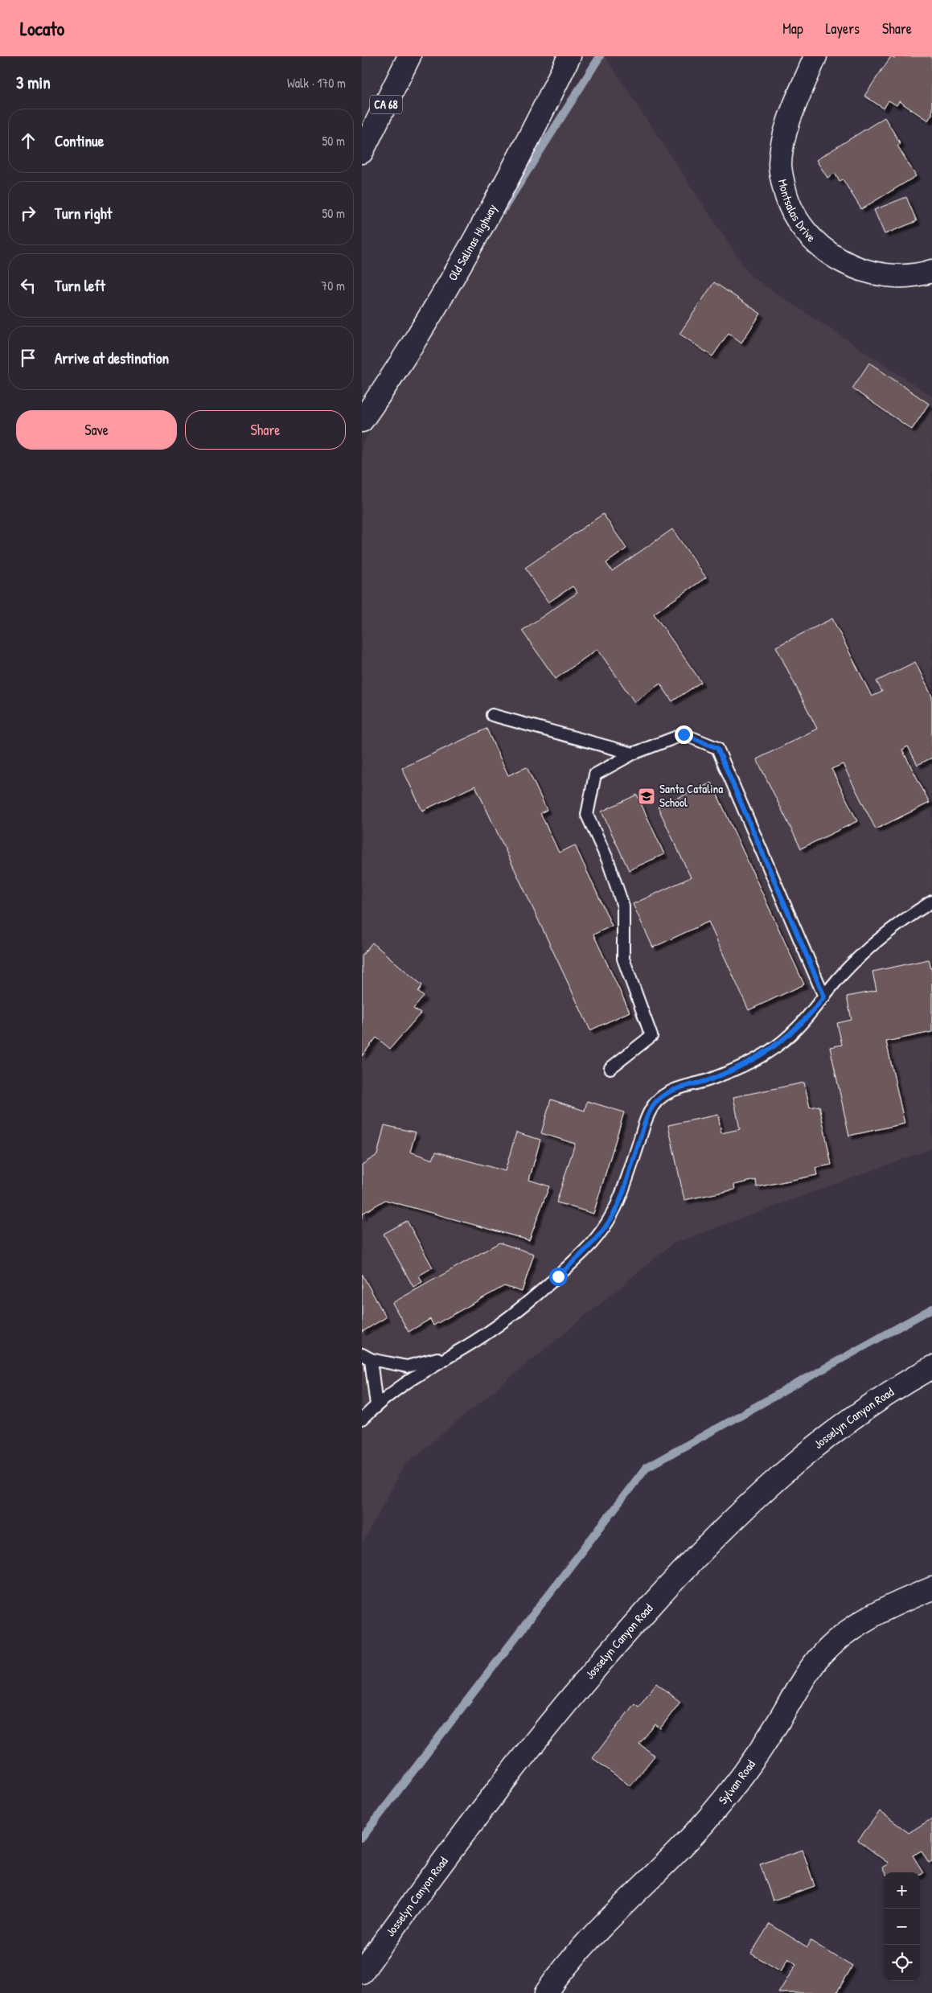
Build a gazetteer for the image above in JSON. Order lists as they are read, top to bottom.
{
  "streets": {
    "main road": [
      "CA 68",
      "Montsalas Drive",
      "Old Salinas Highway",
      "Josselyn Canyon Road",
      "Sylvan Road"
    ]
  },
  "places": {
    "school or university": ["Santa Catalina School"]
  },
  "page": {
    "header": "Locato",
    "nav": ["Map", "Layers", "Share"],
    "heading": ["3 min", "Walk · 170 m"],
    "list": [
      ["Continue", "50 m"],
      ["Turn right", "50 m"],
      ["Turn left", "70 m"],
      "Arrive at destination"
    ],
    "buttons": ["Save", "Share"],
    "map_buttons": ["+", "−"]
  }
}
